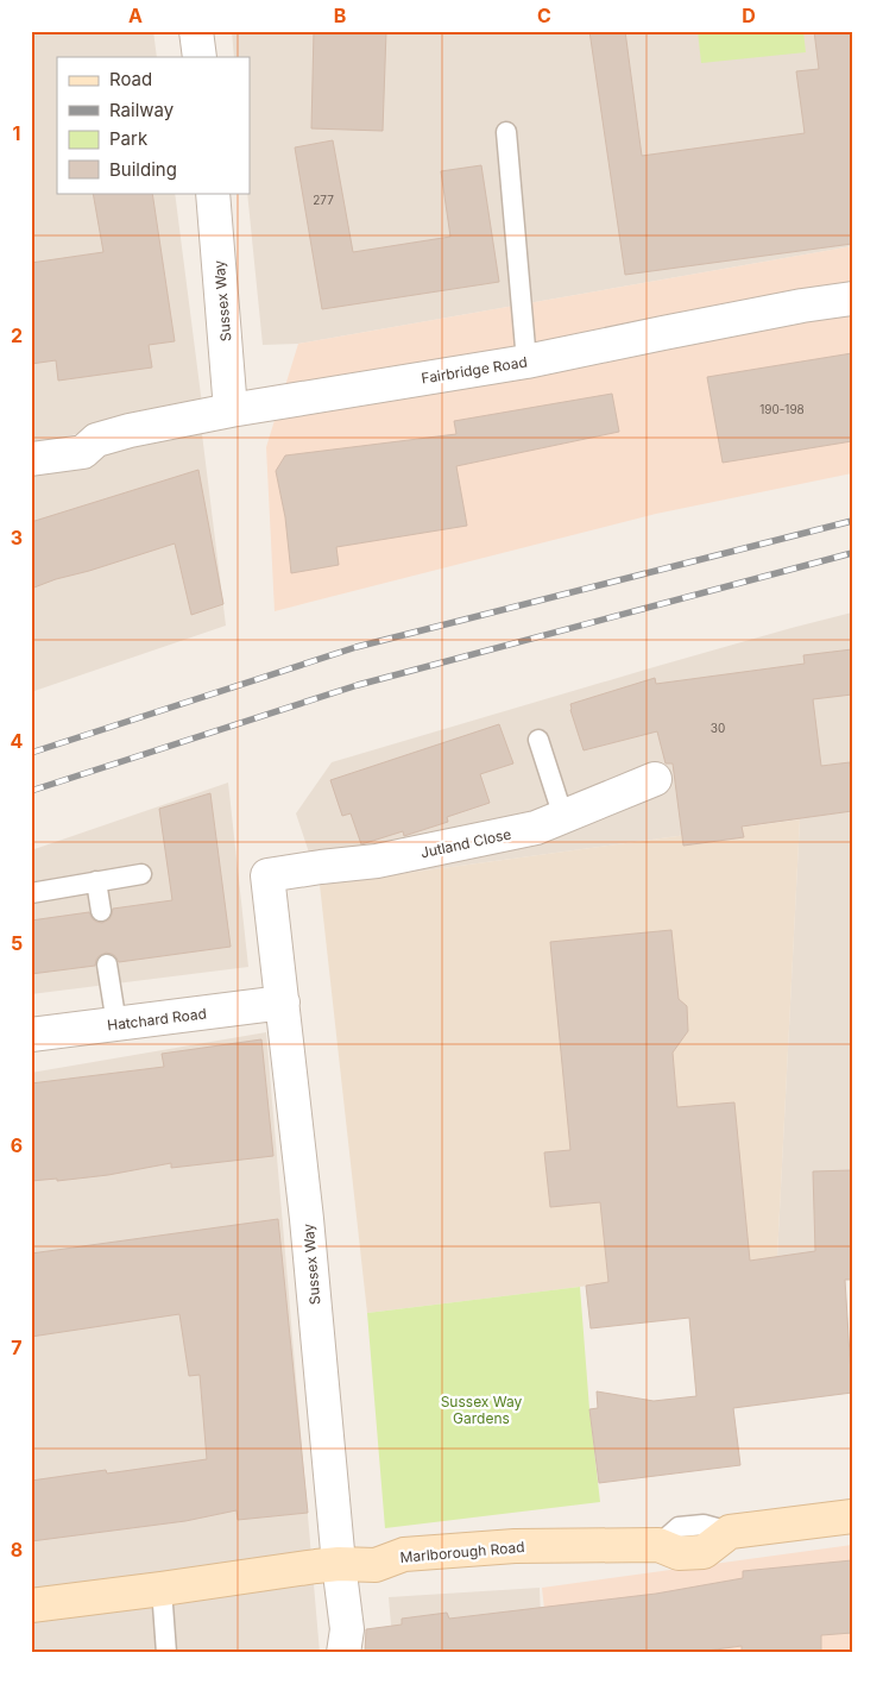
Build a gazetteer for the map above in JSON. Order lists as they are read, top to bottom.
{
  "streets": {
    "street": [
      "Sussex Way",
      "Fairbridge Road",
      "Jutland Close",
      "Hatchard Road",
      "Marlborough Road"
    ]
  },
  "crossings": [
    ["Sussex Way", "Fairbridge Road"],
    ["Sussex Way", "Jutland Close"],
    ["Sussex Way", "Hatchard Road"],
    ["Sussex Way", "Marlborough Road"]
  ],
  "parks": ["Sussex Way Gardens"],
  "house_numbers": ["277", "190-198", "30"],
  "legend": [
    "Road",
    "Railway",
    "Park",
    "Building"
  ],
  "grid": {
    "columns": [
      "A",
      "B",
      "C",
      "D"
    ],
    "rows": [
      "1",
      "2",
      "3",
      "4",
      "5",
      "6",
      "7",
      "8"
    ]
  }
}
